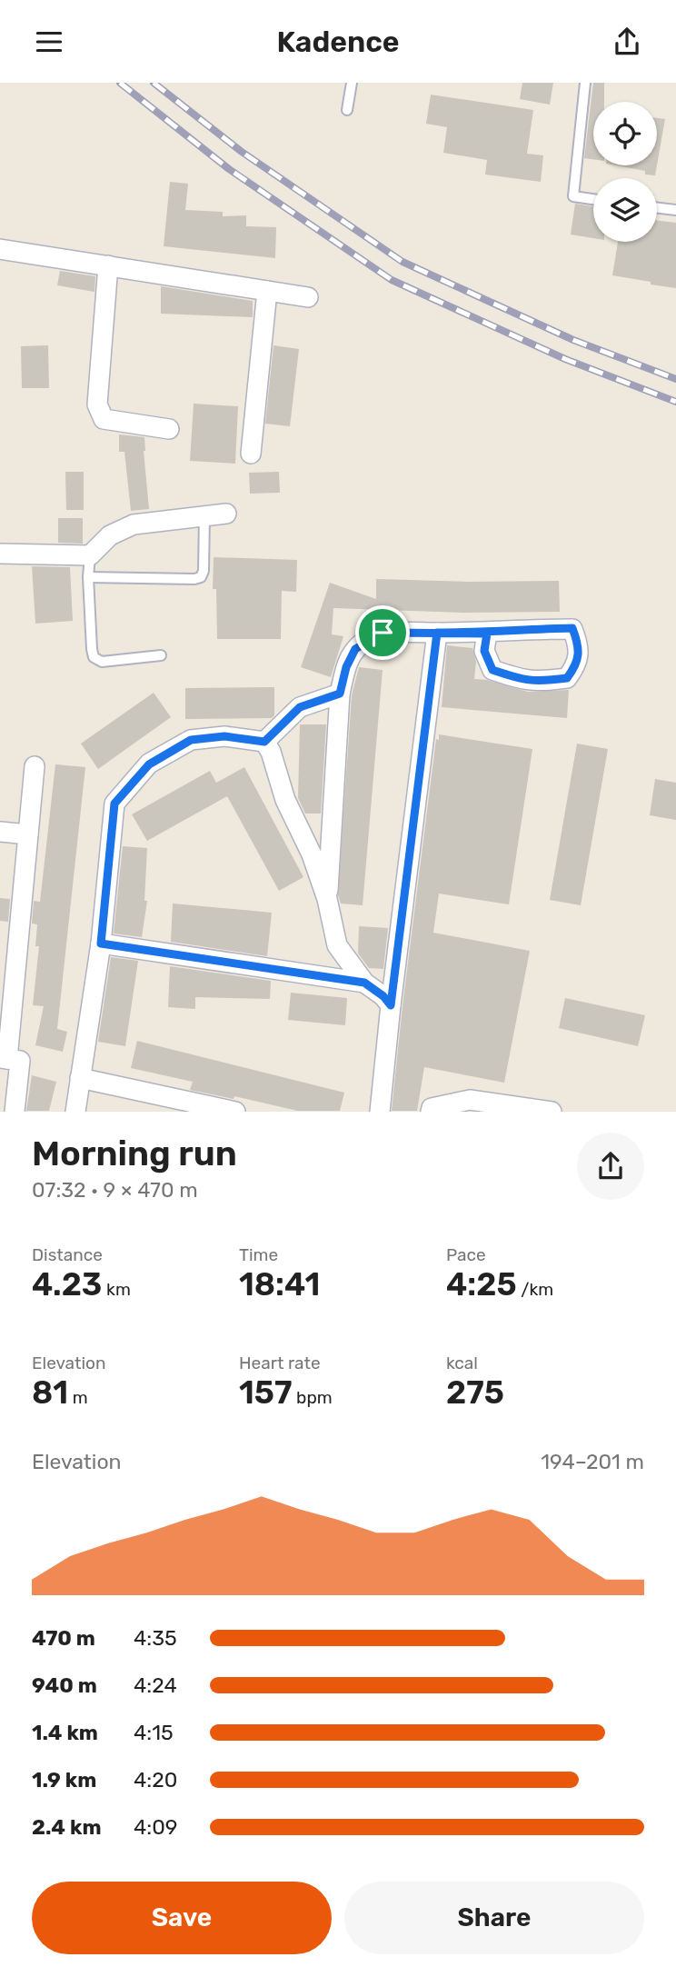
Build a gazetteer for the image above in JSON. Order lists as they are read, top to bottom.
{
  "page": {
    "header": "Kadence",
    "heading": ["Morning run", "07:32 · 9 × 470 m"],
    "stats": [
      ["Distance", "4.23 km"],
      ["Time", "18:41"],
      ["Pace", "4:25 /km"],
      ["Elevation", "81 m"],
      ["Heart rate", "157 bpm"],
      ["kcal", "275"]
    ],
    "chart": ["Elevation", "194–201 m"],
    "list": [
      {
        "name": "470 m",
        "note": "4:35"
      },
      {
        "name": "940 m",
        "note": "4:24"
      },
      {
        "name": "1.4 km",
        "note": "4:15"
      },
      {
        "name": "1.9 km",
        "note": "4:20"
      },
      {
        "name": "2.4 km",
        "note": "4:09"
      }
    ],
    "buttons": ["Save", "Share"]
  }
}
